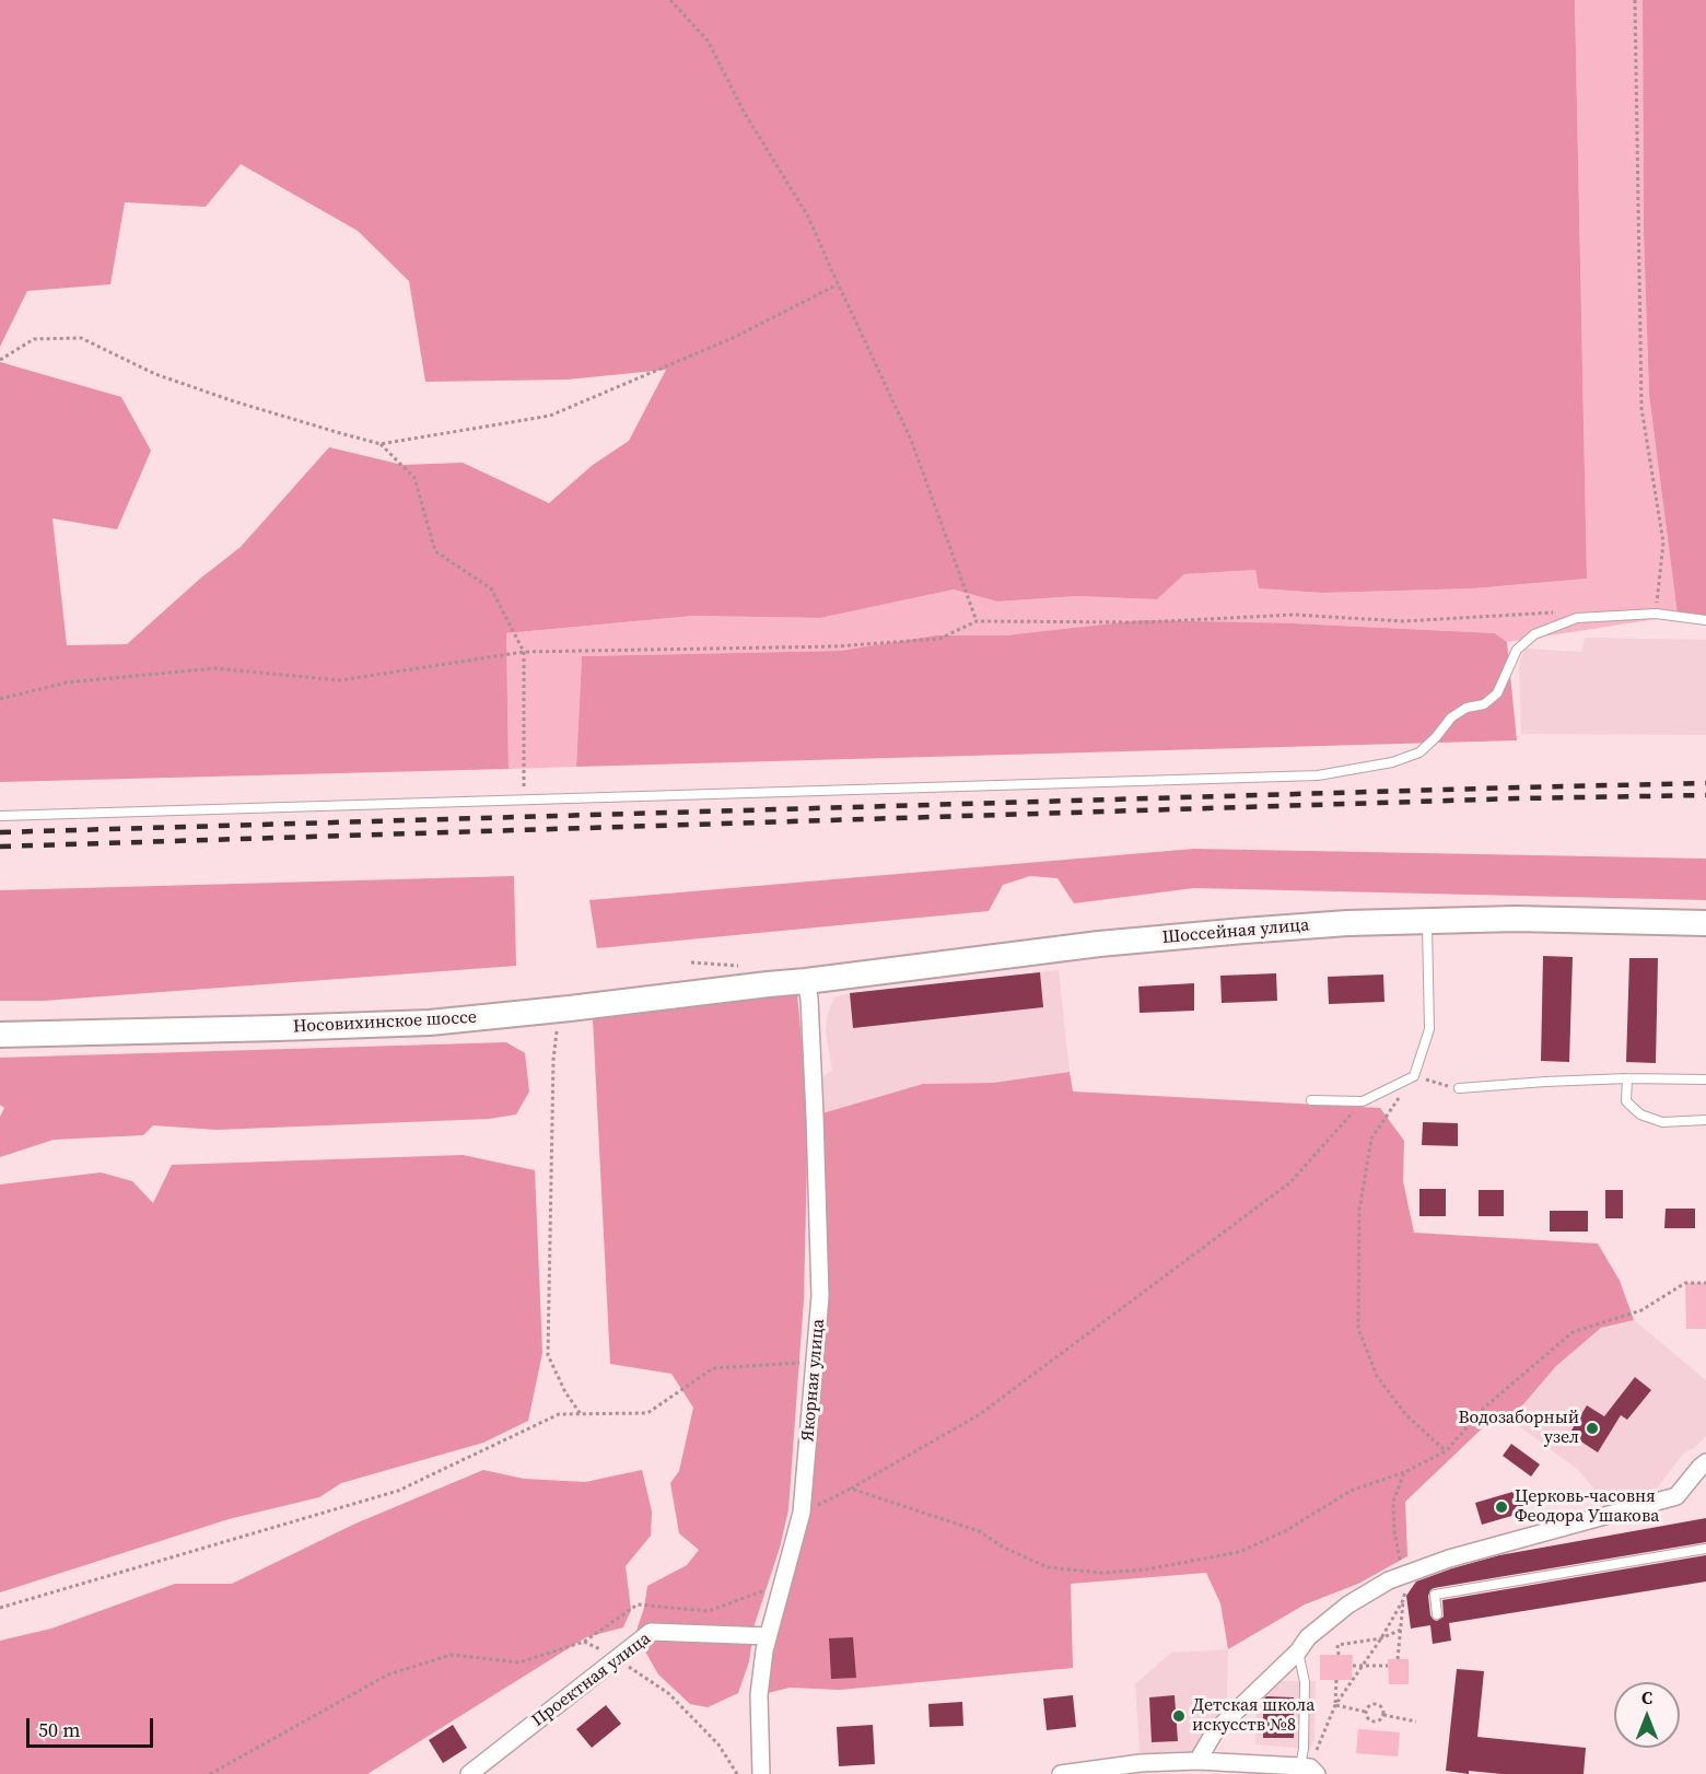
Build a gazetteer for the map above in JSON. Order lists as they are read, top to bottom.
{
  "streets": {
    "main road": ["Шоссейная улица", "Носовихинское шоссе"],
    "street": ["Якорная улица", "Проектная улица"]
  },
  "crossings": [
    ["Шоссейная улица", "Носовихинское шоссе"],
    ["Шоссейная улица", "Якорная улица"],
    ["Якорная улица", "Проектная улица"]
  ],
  "places": ["Водозаборный узел", "Церковь-часовня Феодора Ушакова", "Детская школа искусств №8"],
  "scale_bar": "50 m",
  "north": "top"
}
